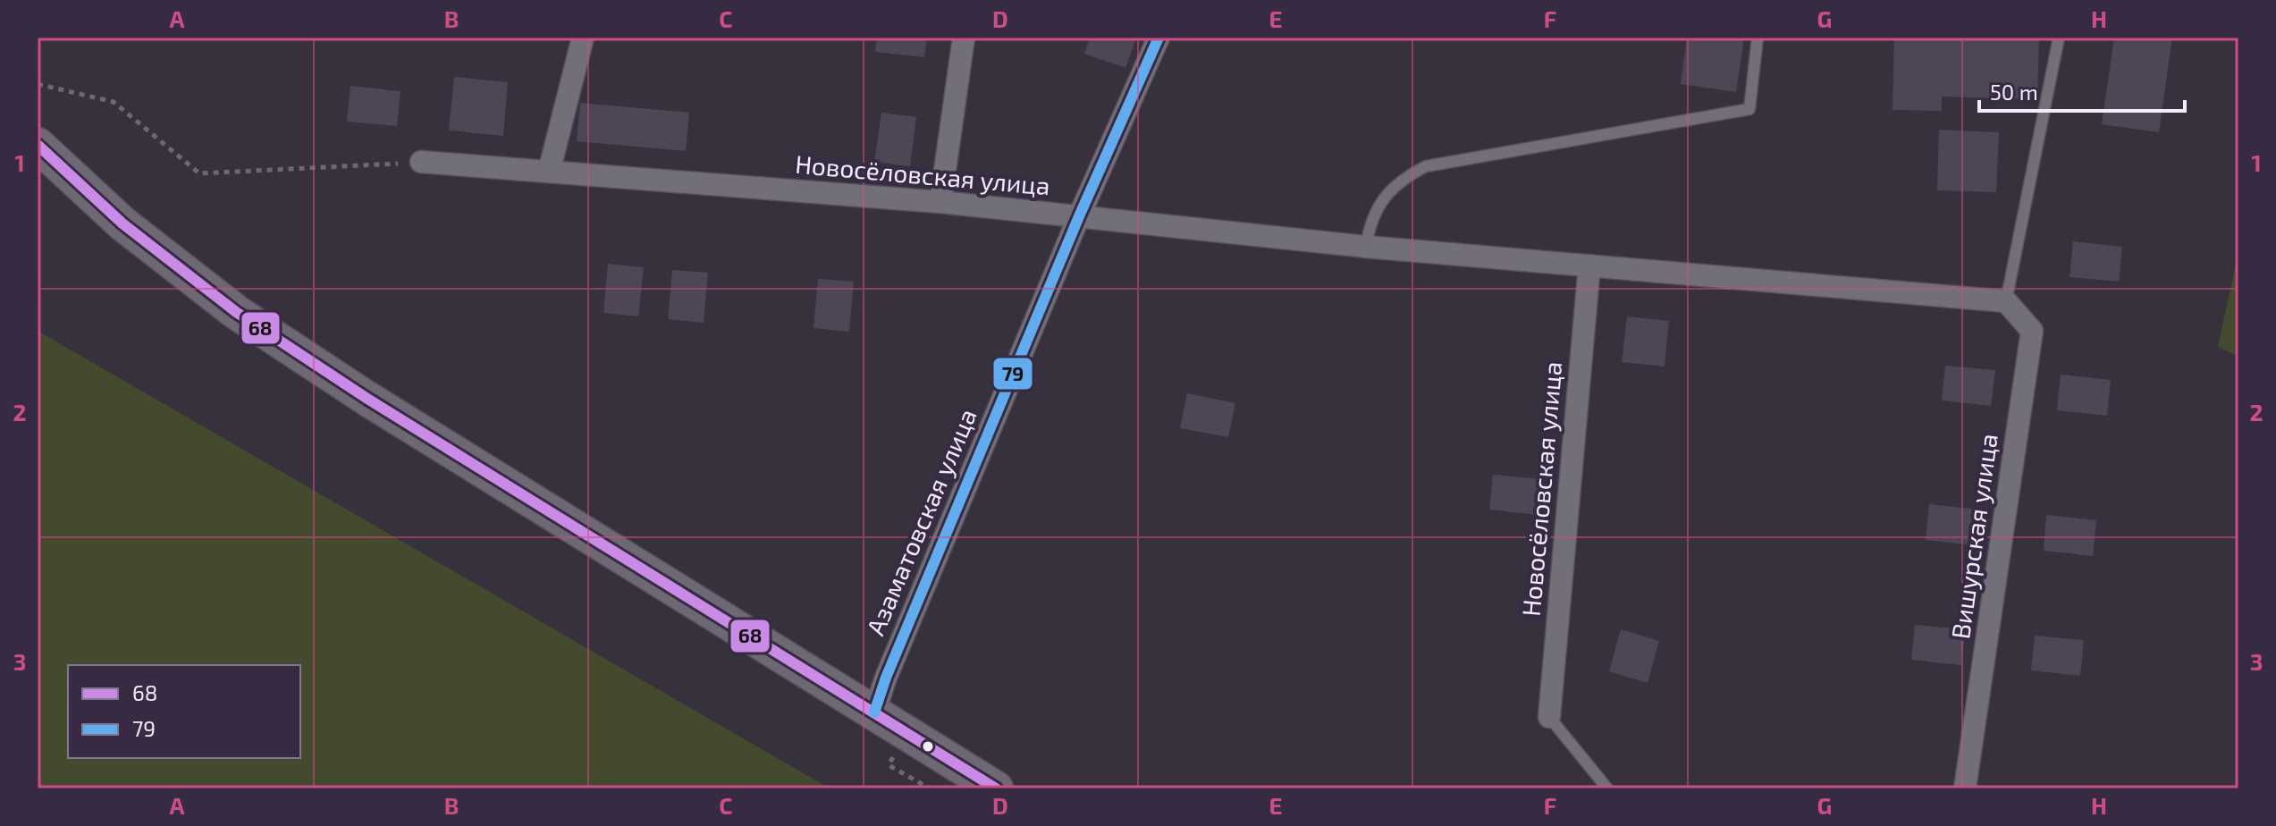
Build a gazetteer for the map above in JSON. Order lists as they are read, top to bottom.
{
  "streets": {
    "street": ["Новосёловская улица", "Азаматовская улица", "Вишурская улица"]
  },
  "crossings": [
    ["Новосёловская улица", "Азаматовская улица"],
    ["Новосёловская улица", "Вишурская улица"]
  ],
  "lines": ["transit line 79", "transit line 68"],
  "legend": ["68", "79"],
  "scale_bar": "50 m",
  "grid": {
    "columns": [
      "A",
      "B",
      "C",
      "D",
      "E",
      "F",
      "G",
      "H"
    ],
    "rows": ["1", "2", "3"]
  }
}
